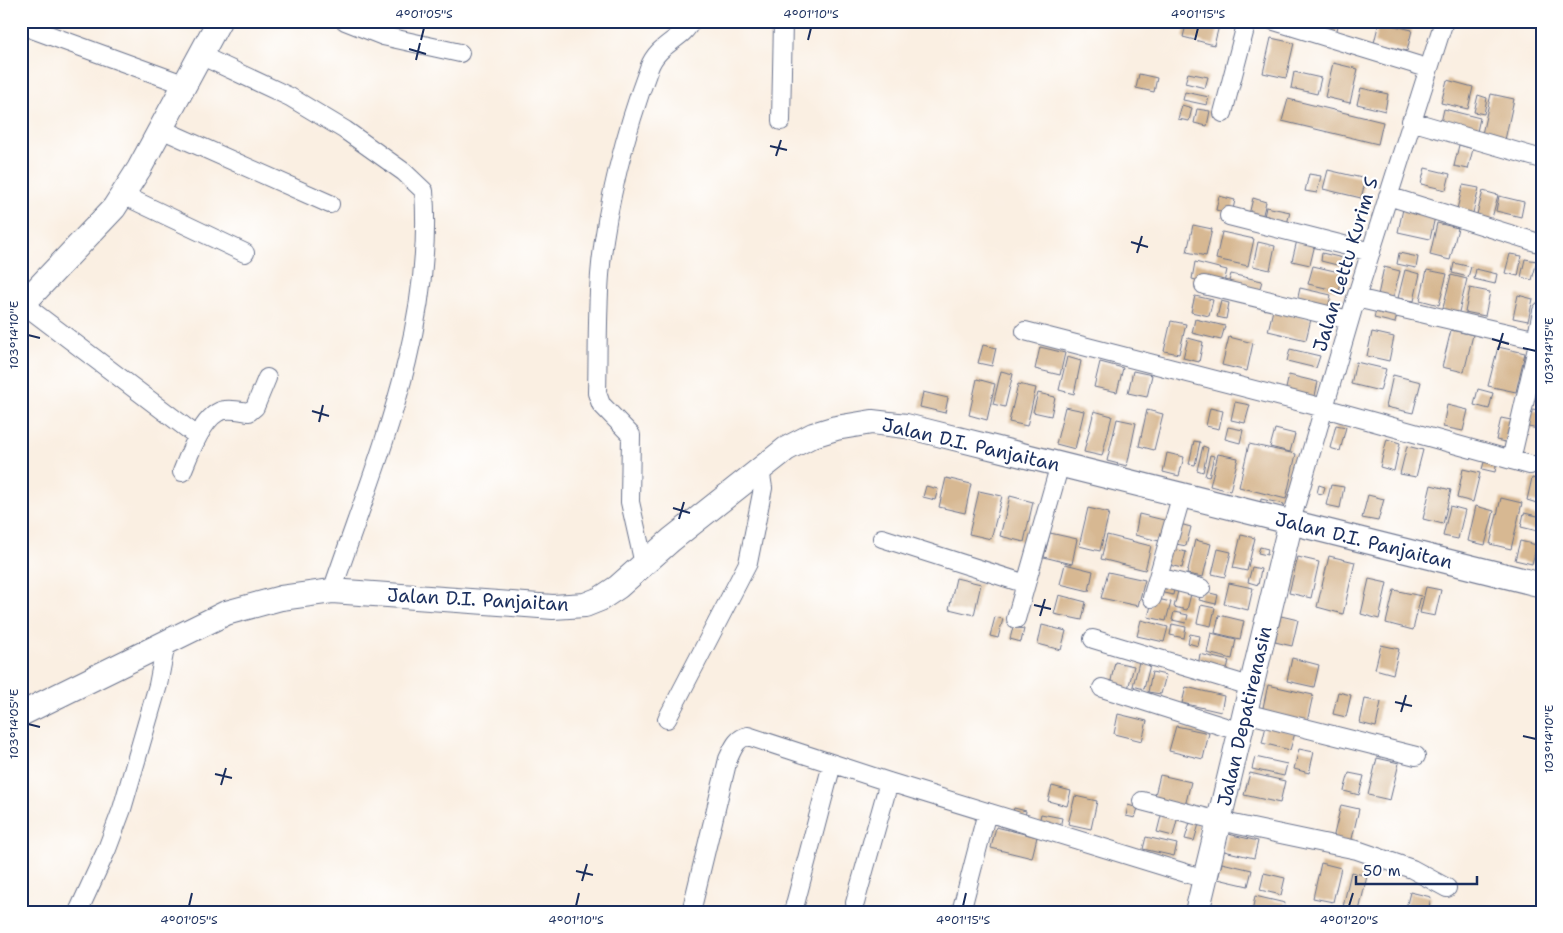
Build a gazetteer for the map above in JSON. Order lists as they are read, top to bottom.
{
  "streets": {
    "main road": ["Jalan D.I. Panjaitan", "Jalan Depatirenasin"],
    "street": ["Jalan Lettu Kurim S"]
  },
  "crossings": [
    ["Jalan Lettu Kurim S", "Jalan D.I. Panjaitan"],
    ["Jalan Lettu Kurim S", "Jalan Depatirenasin"],
    ["Jalan D.I. Panjaitan", "Jalan Depatirenasin"]
  ],
  "scale_bar": "50 m",
  "coordinates": [
    "4°01'05\"S",
    "4°01'10\"S",
    "4°01'15\"S",
    "103°14'10\"E",
    "103°14'15\"E",
    "103°14'05\"E",
    "4°01'20\"S"
  ]
}
